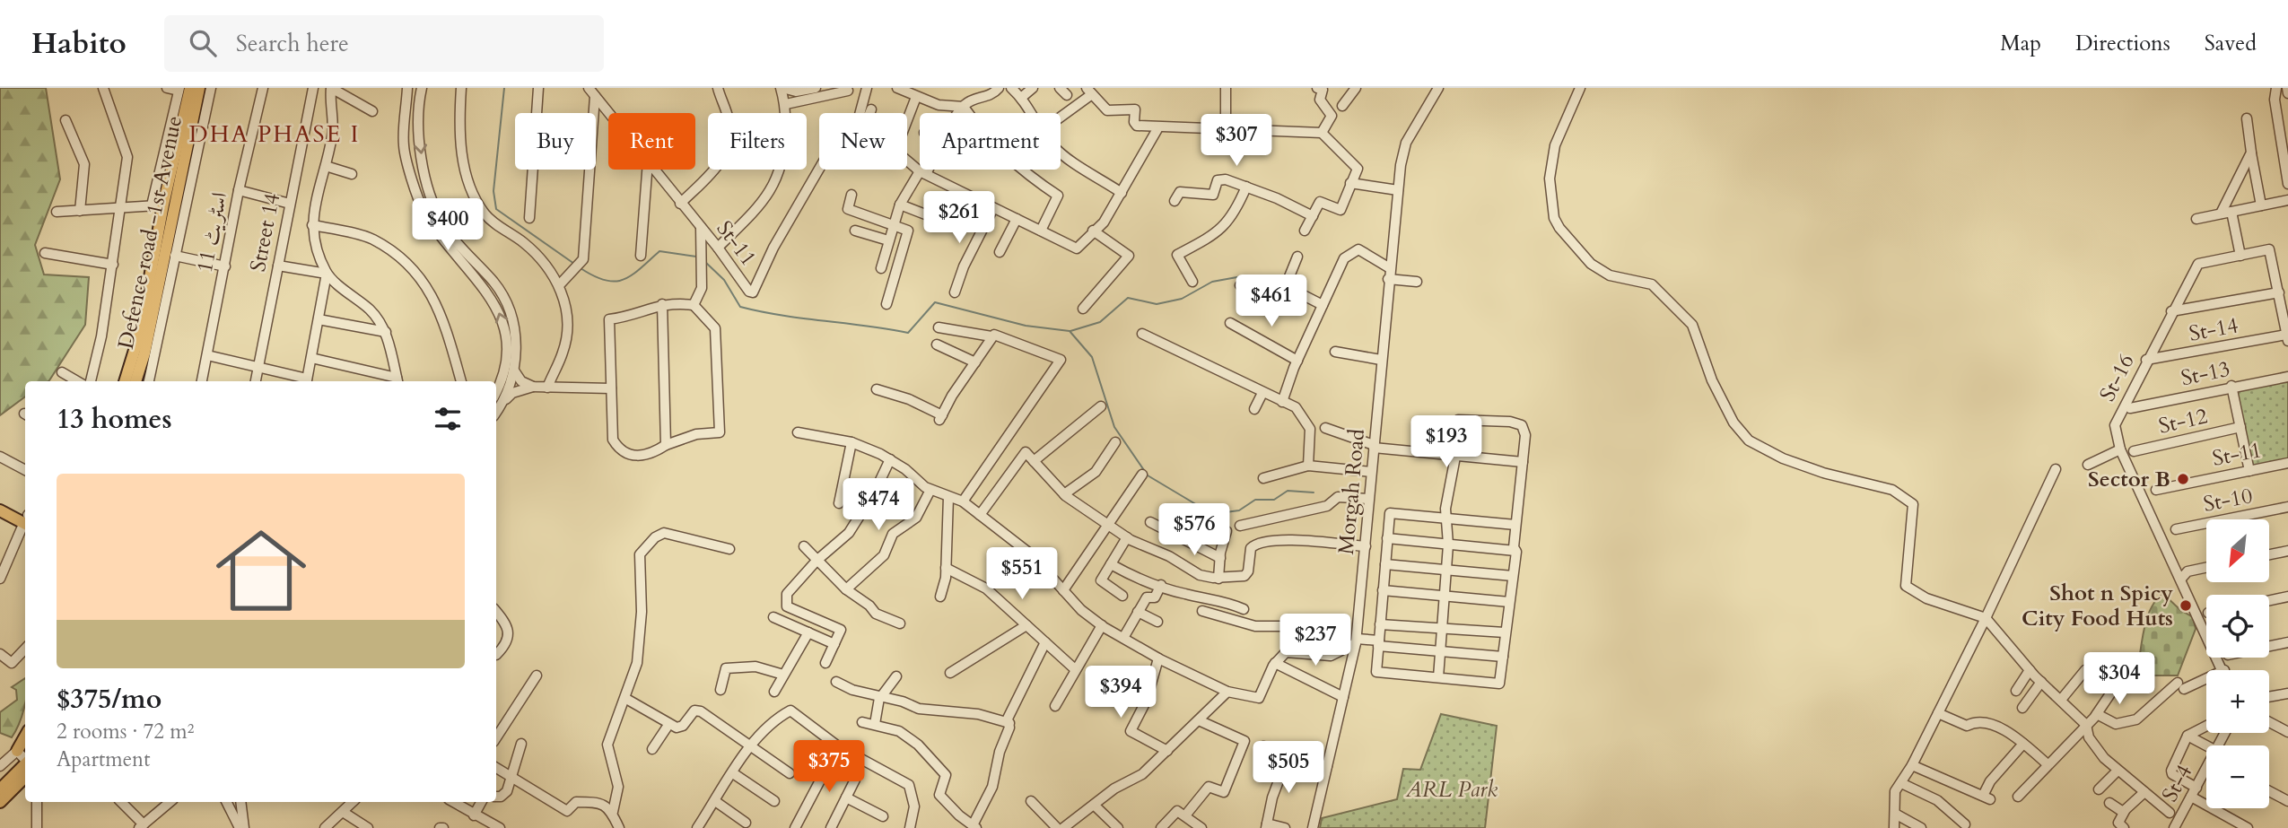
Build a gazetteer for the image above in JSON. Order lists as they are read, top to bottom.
{
  "streets": {
    "main road": ["Defence road -1st Avenue"],
    "street": [
      "اسٹریٹ 11",
      "Street 14",
      "St-11",
      "St-14",
      "St-13",
      "St-16",
      "St-12",
      "Morgah Road",
      "St-10",
      "St-4"
    ]
  },
  "crossings": [
    ["St-14", "St-16"]
  ],
  "districts": ["DHA PHASE I"],
  "parks": ["ARL Park"],
  "places": ["Sector B", "Shot n Spicy City Food Huts"],
  "north": "bottom left",
  "page": {
    "header": "Habito",
    "search": "Search here",
    "nav": ["Map", "Directions", "Saved"],
    "chip": [
      "Buy",
      "Rent",
      "Filters",
      "New",
      "Apartment"
    ],
    "price": [
      "$307",
      "$261",
      "$400",
      "$461",
      "$193",
      "$474",
      "$576",
      "$551",
      "$237",
      "$304",
      "$394",
      "$375",
      "$505"
    ],
    "heading": "13 homes",
    "list": [
      {
        "name": "$375/mo",
        "note": "2 rooms · 72 m² · Apartment"
      }
    ],
    "map_buttons": ["+", "−"]
  }
}
